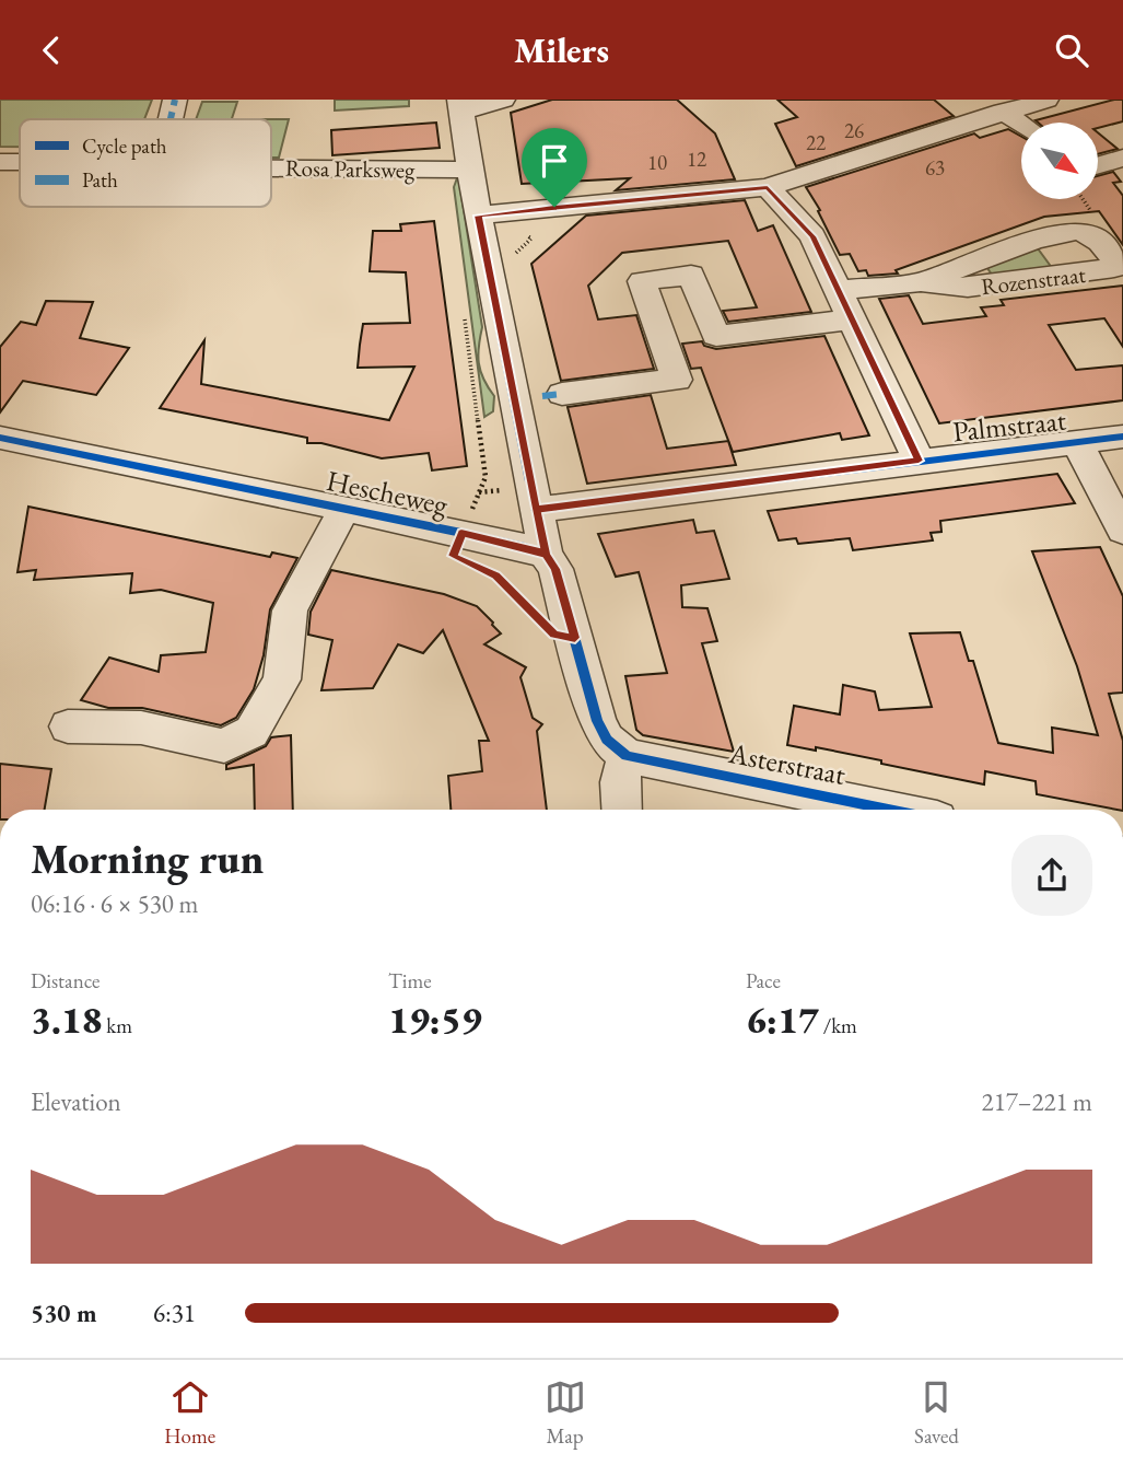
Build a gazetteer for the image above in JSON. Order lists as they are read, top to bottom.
{
  "streets": {
    "street": [
      "Rosa Parksweg",
      "Rozenstraat",
      "Palmstraat",
      "Hescheweg",
      "Asterstraat"
    ]
  },
  "house_numbers": [
    "26",
    "22",
    "12",
    "10",
    "63"
  ],
  "legend": ["Cycle path", "Path"],
  "north": "bottom right",
  "page": {
    "header": "Milers",
    "heading": ["Morning run", "06:16 · 6 × 530 m"],
    "stats": [
      ["Distance", "3.18 km"],
      ["Time", "19:59"],
      ["Pace", "6:17 /km"]
    ],
    "chart": ["Elevation", "217–221 m"],
    "list": [
      {
        "name": "530 m",
        "note": "6:31"
      }
    ],
    "tabs": ["Home", "Map", "Saved"]
  }
}
